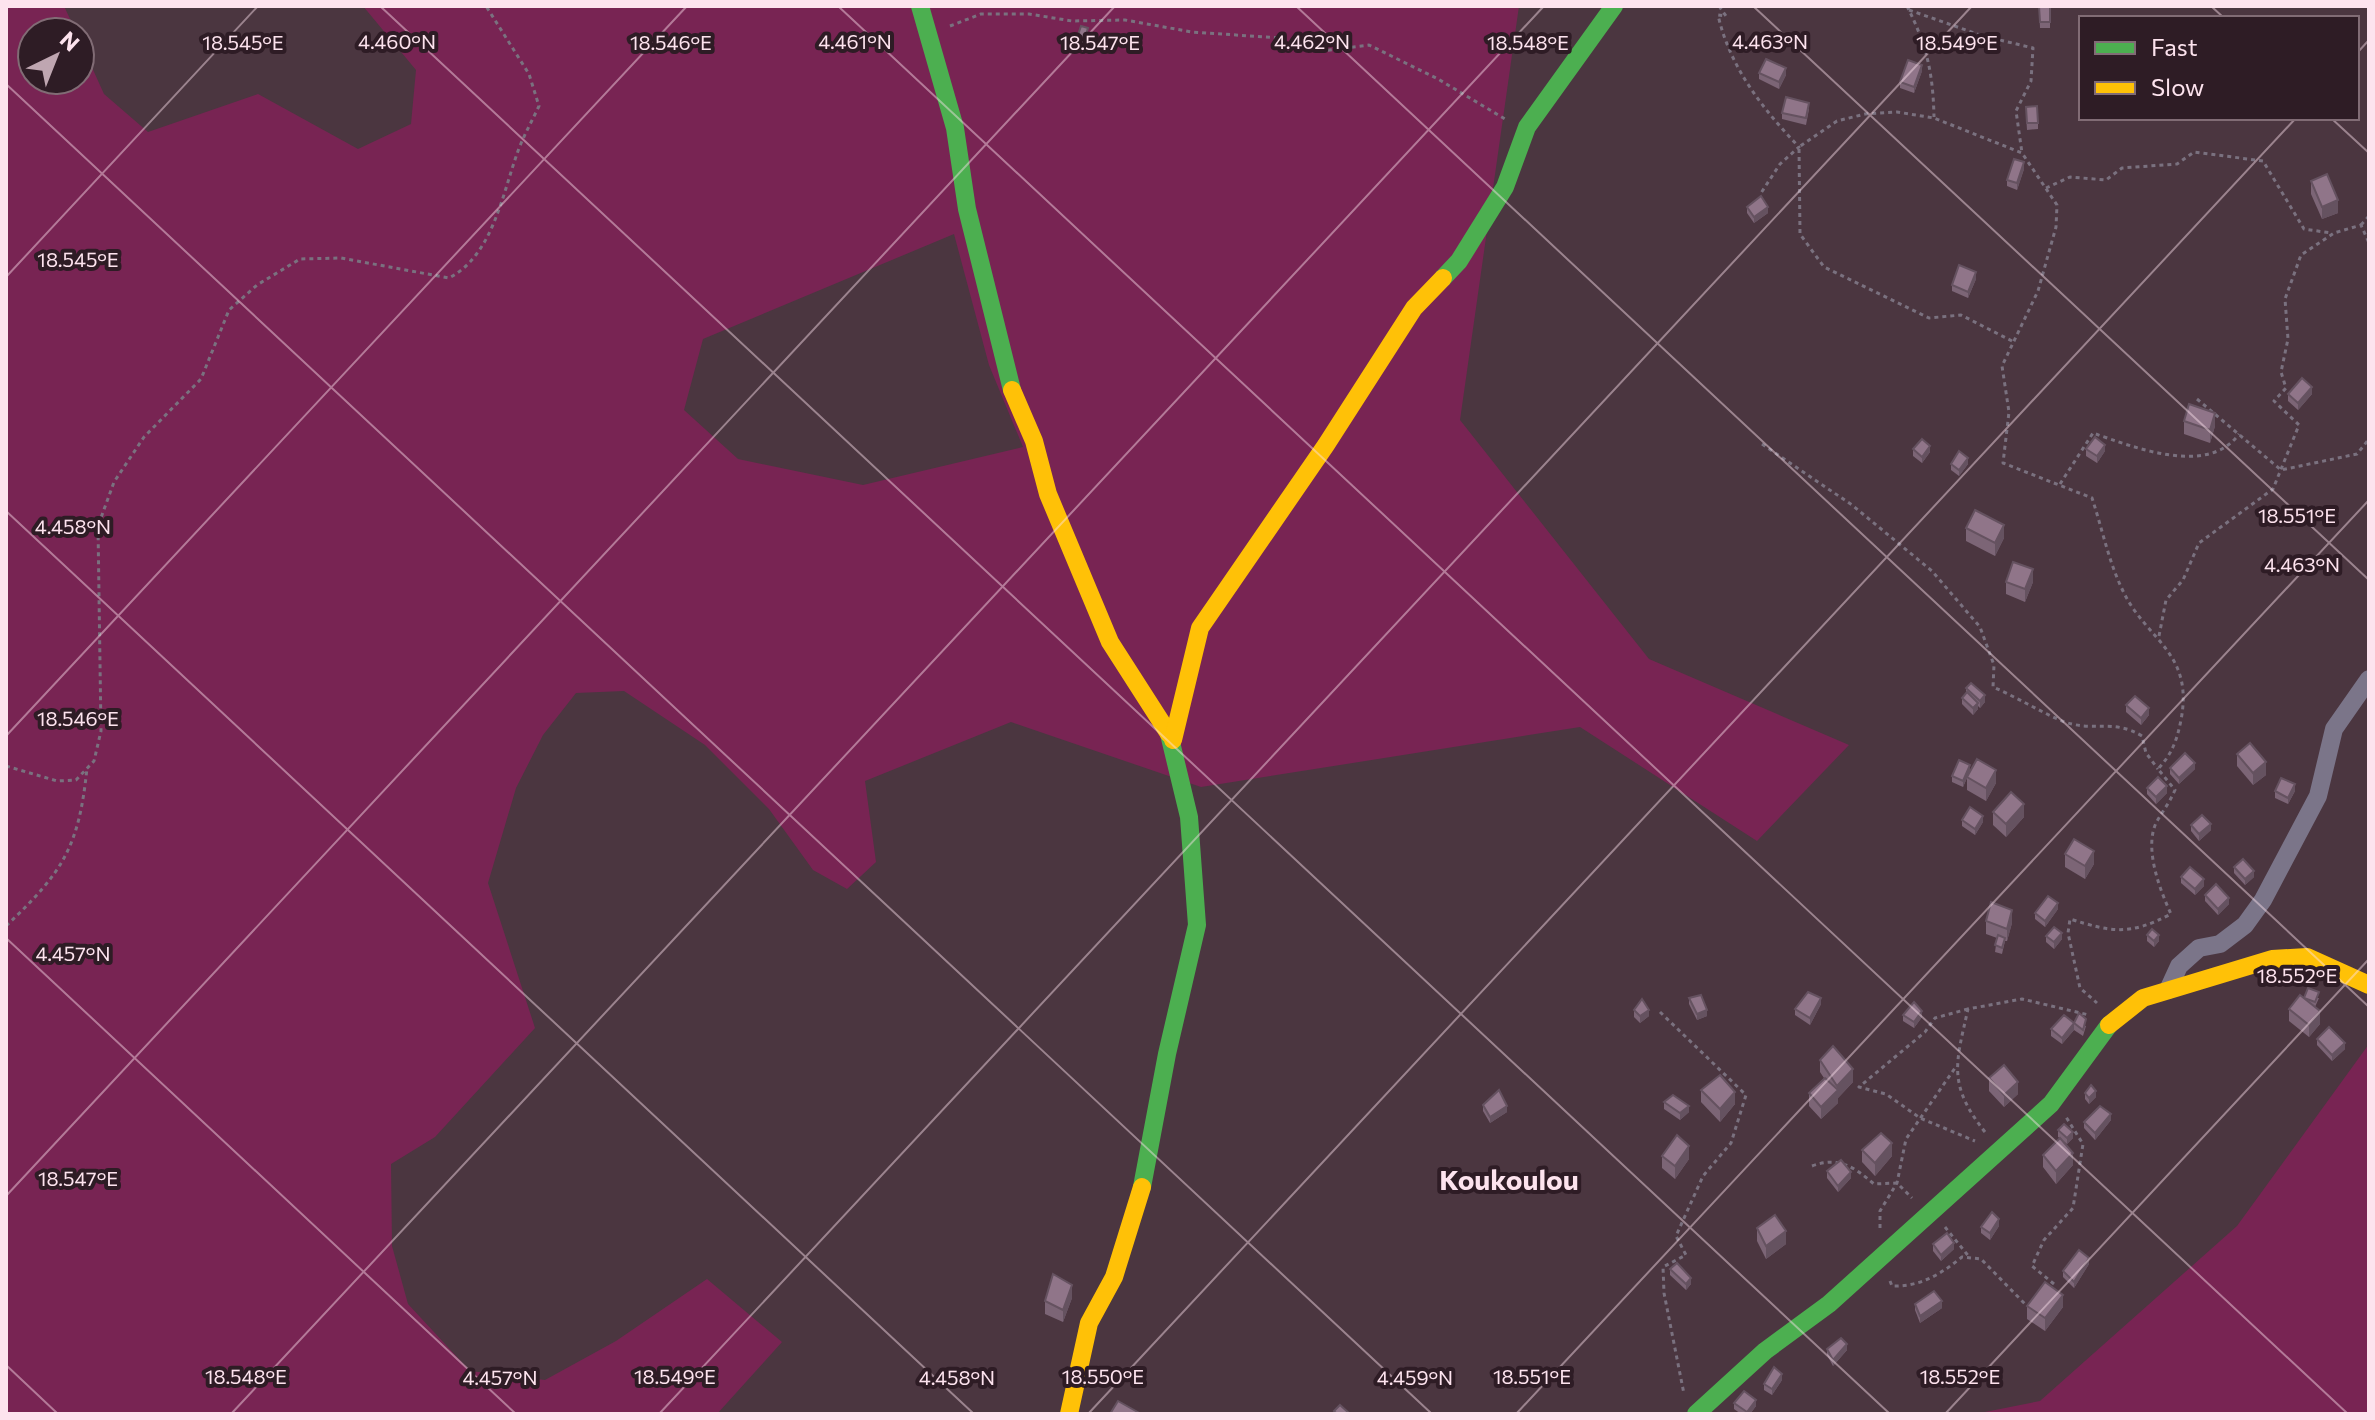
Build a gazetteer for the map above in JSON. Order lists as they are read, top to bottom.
{
  "districts": ["Koukoulou"],
  "legend": ["Fast", "Slow"],
  "north": "top right",
  "coordinates": [
    "4.461°N",
    "4.460°N",
    "4.462°N",
    "4.463°N",
    "18.545°E",
    "18.546°E",
    "18.547°E",
    "18.548°E",
    "18.549°E",
    "18.551°E",
    "4.458°N",
    "4.457°N",
    "18.552°E",
    "18.550°E",
    "4.459°N"
  ]
}
